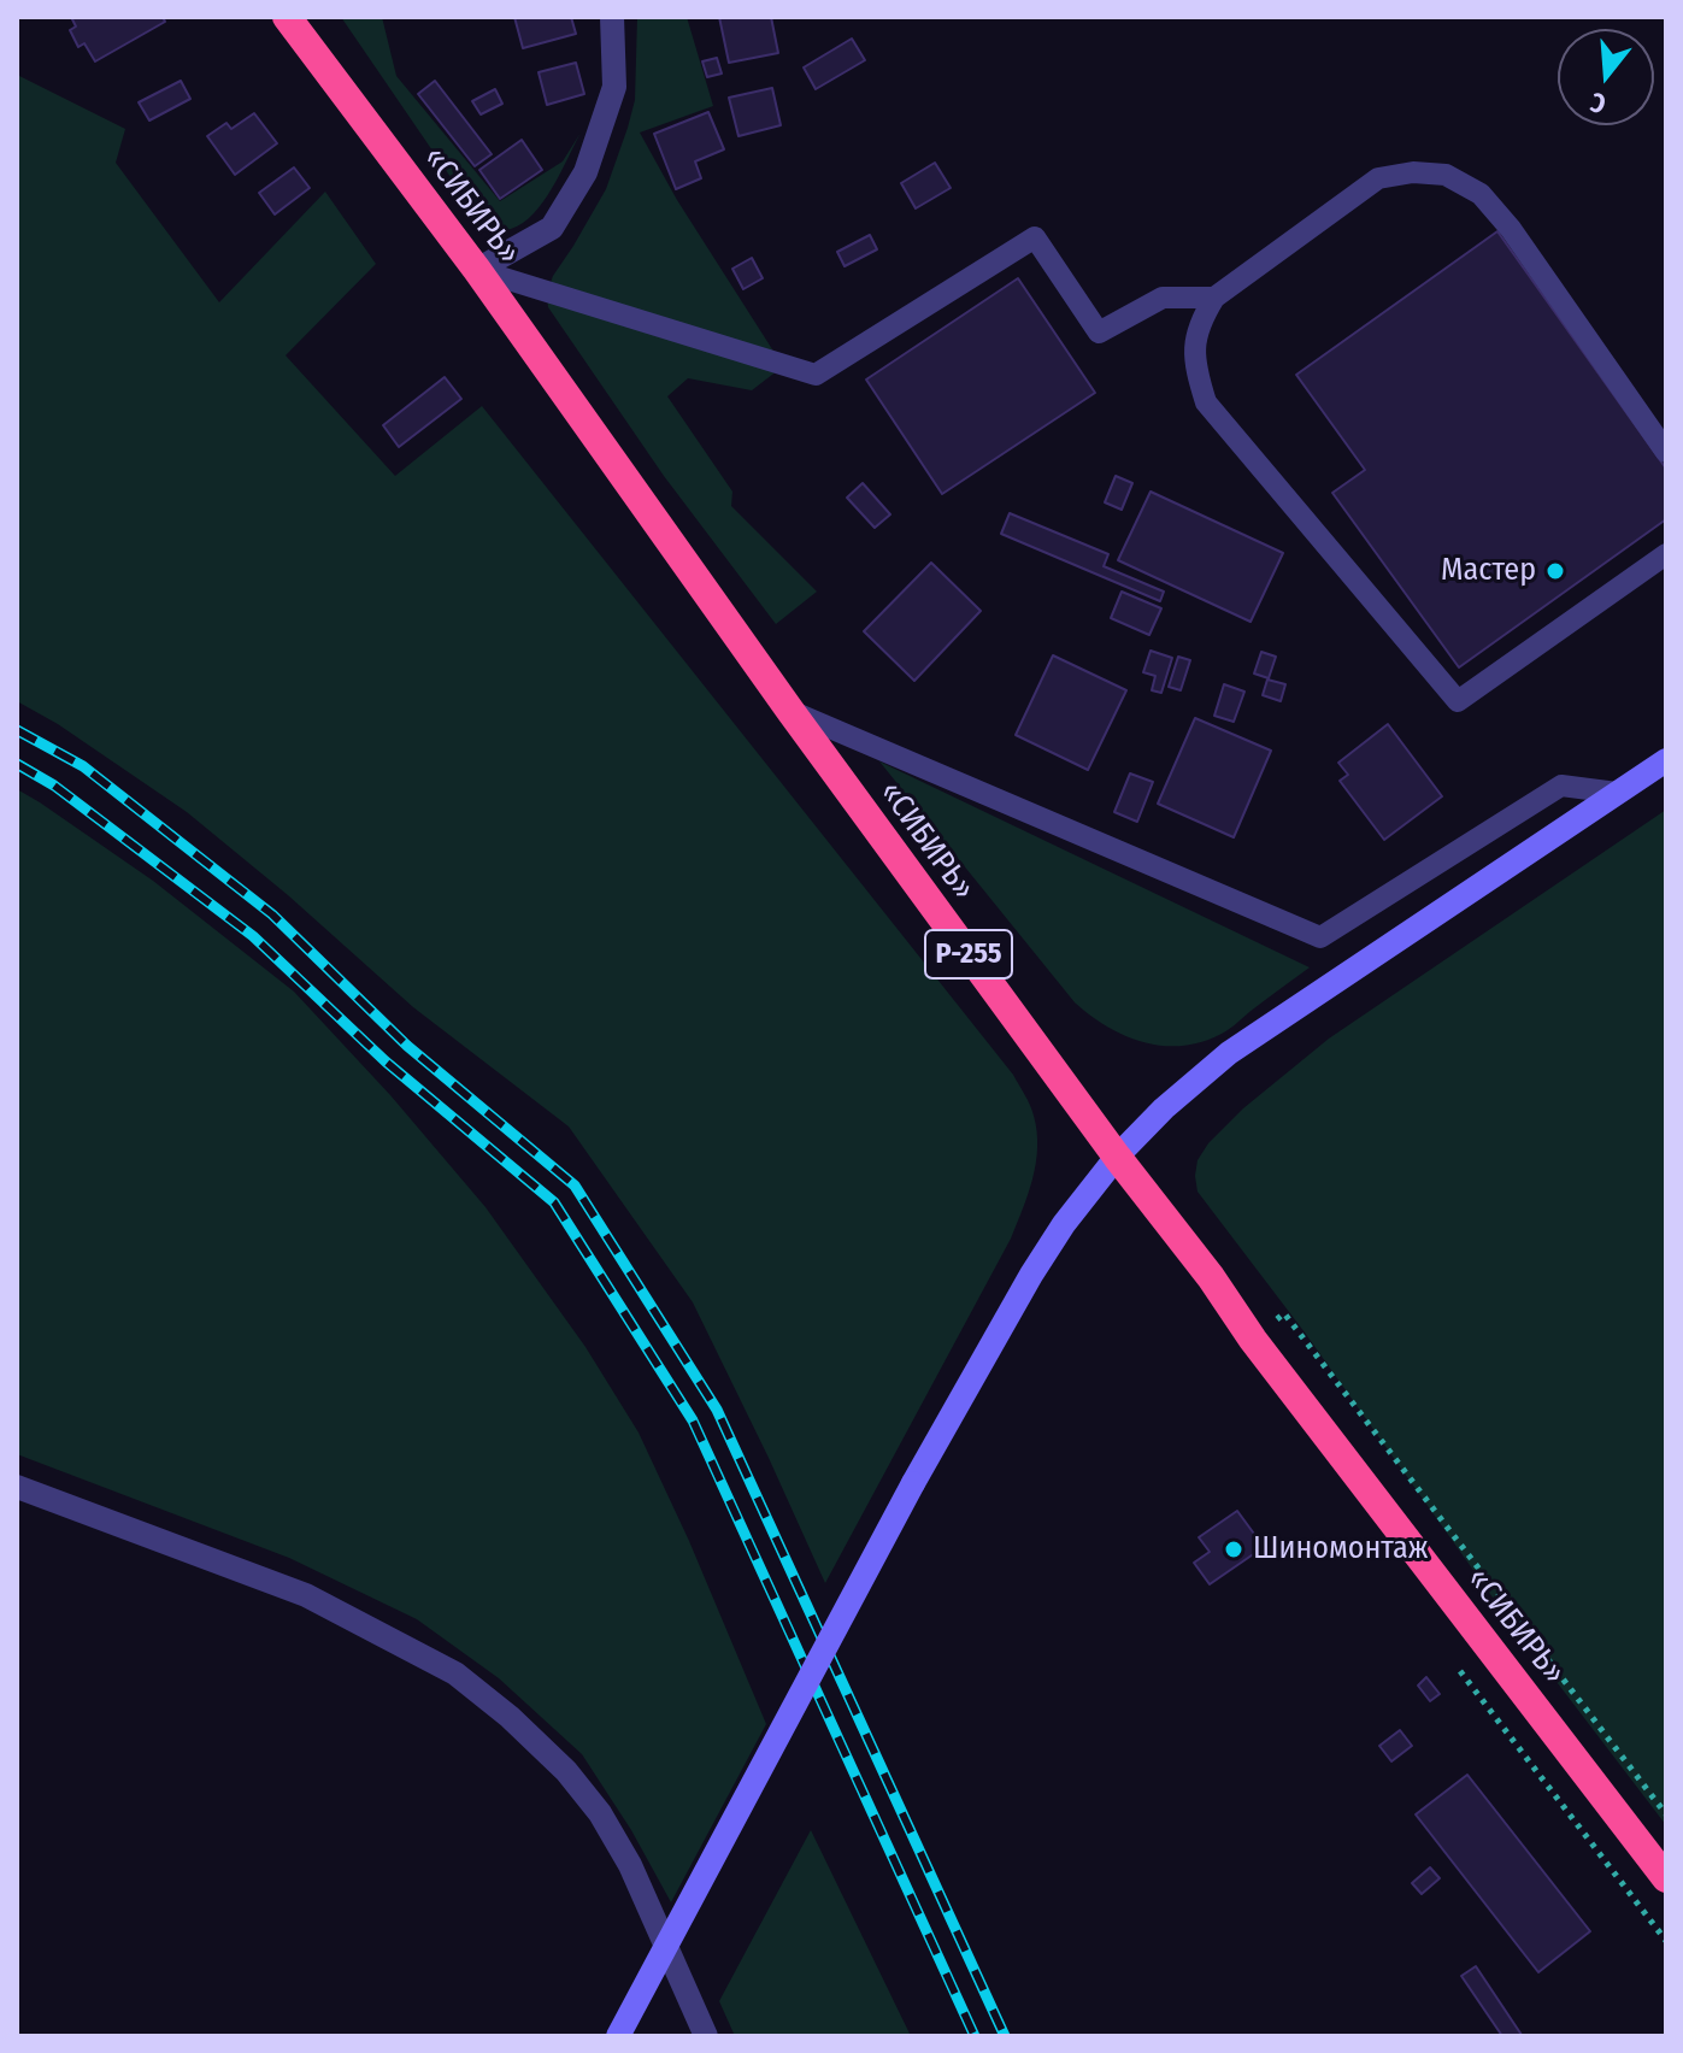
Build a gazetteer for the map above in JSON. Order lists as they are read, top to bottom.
{
  "streets": {
    "highway": ["«СИБИРЬ»", "Р-255"]
  },
  "places": ["Мастер", "Шиномонтаж"],
  "north": "bottom"
}
